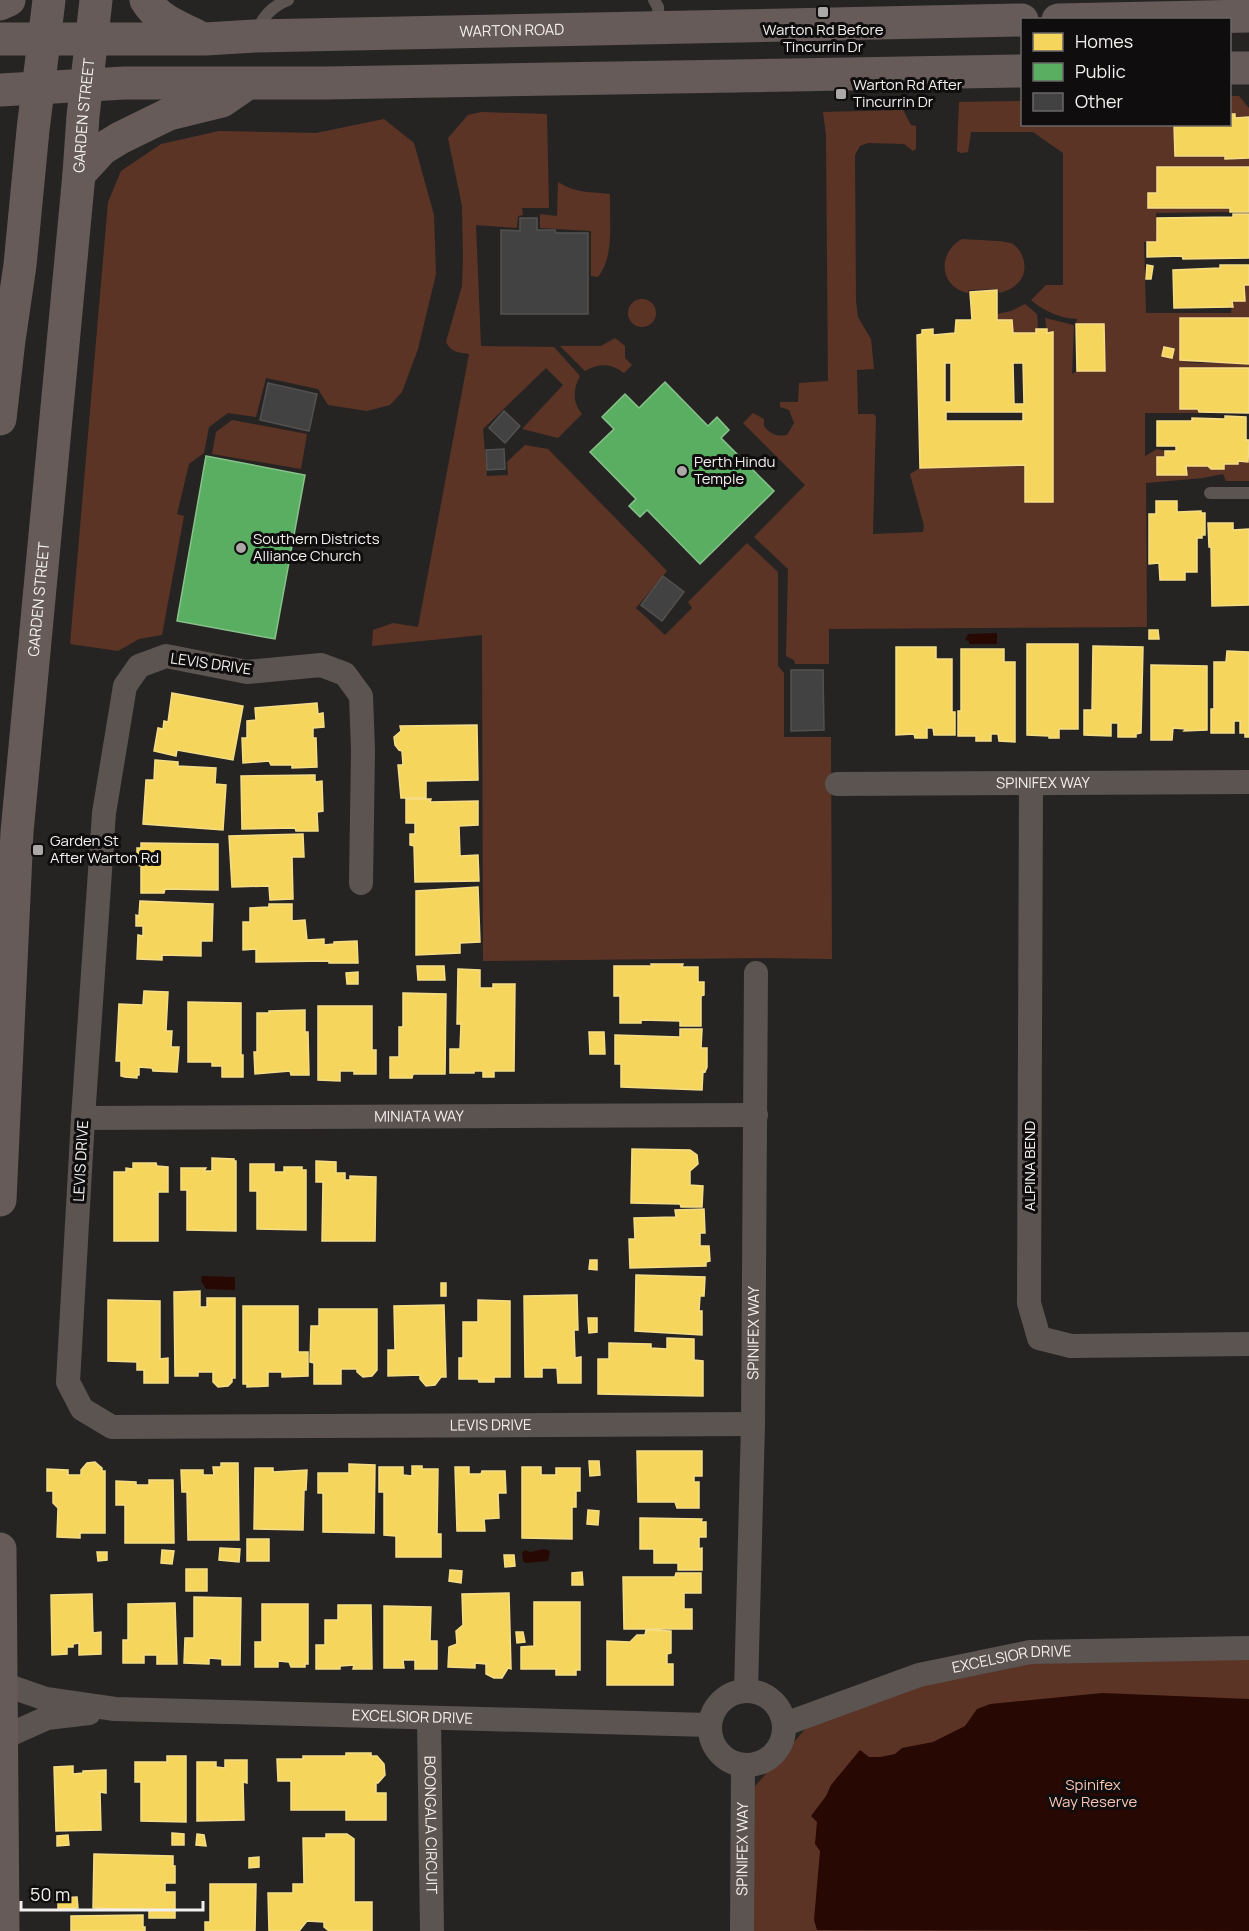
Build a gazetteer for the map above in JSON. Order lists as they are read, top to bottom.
{
  "streets": {
    "main road": ["WARTON ROAD", "GARDEN STREET"],
    "street": [
      "LEVIS DRIVE",
      "SPINIFEX WAY",
      "MINIATA WAY",
      "ALPINA BEND",
      "EXCELSIOR DRIVE",
      "BOONGALA CIRCUIT"
    ]
  },
  "crossings": [
    ["WARTON ROAD", "GARDEN STREET"],
    ["LEVIS DRIVE", "SPINIFEX WAY"],
    ["LEVIS DRIVE", "MINIATA WAY"],
    ["SPINIFEX WAY", "MINIATA WAY"],
    ["SPINIFEX WAY", "ALPINA BEND"],
    ["SPINIFEX WAY", "EXCELSIOR DRIVE"],
    ["EXCELSIOR DRIVE", "BOONGALA CIRCUIT"]
  ],
  "parks": ["Spinifex Way Reserve"],
  "places": {
    "transit": ["Warton Rd Before Tincurrin Dr", "Warton Rd After Tincurrin Dr", "Garden St After Warton Rd"],
    "other": ["Perth Hindu Temple", "Southern Districts Alliance Church"]
  },
  "legend": ["Homes", "Public", "Other"],
  "scale_bar": "50 m"
}
